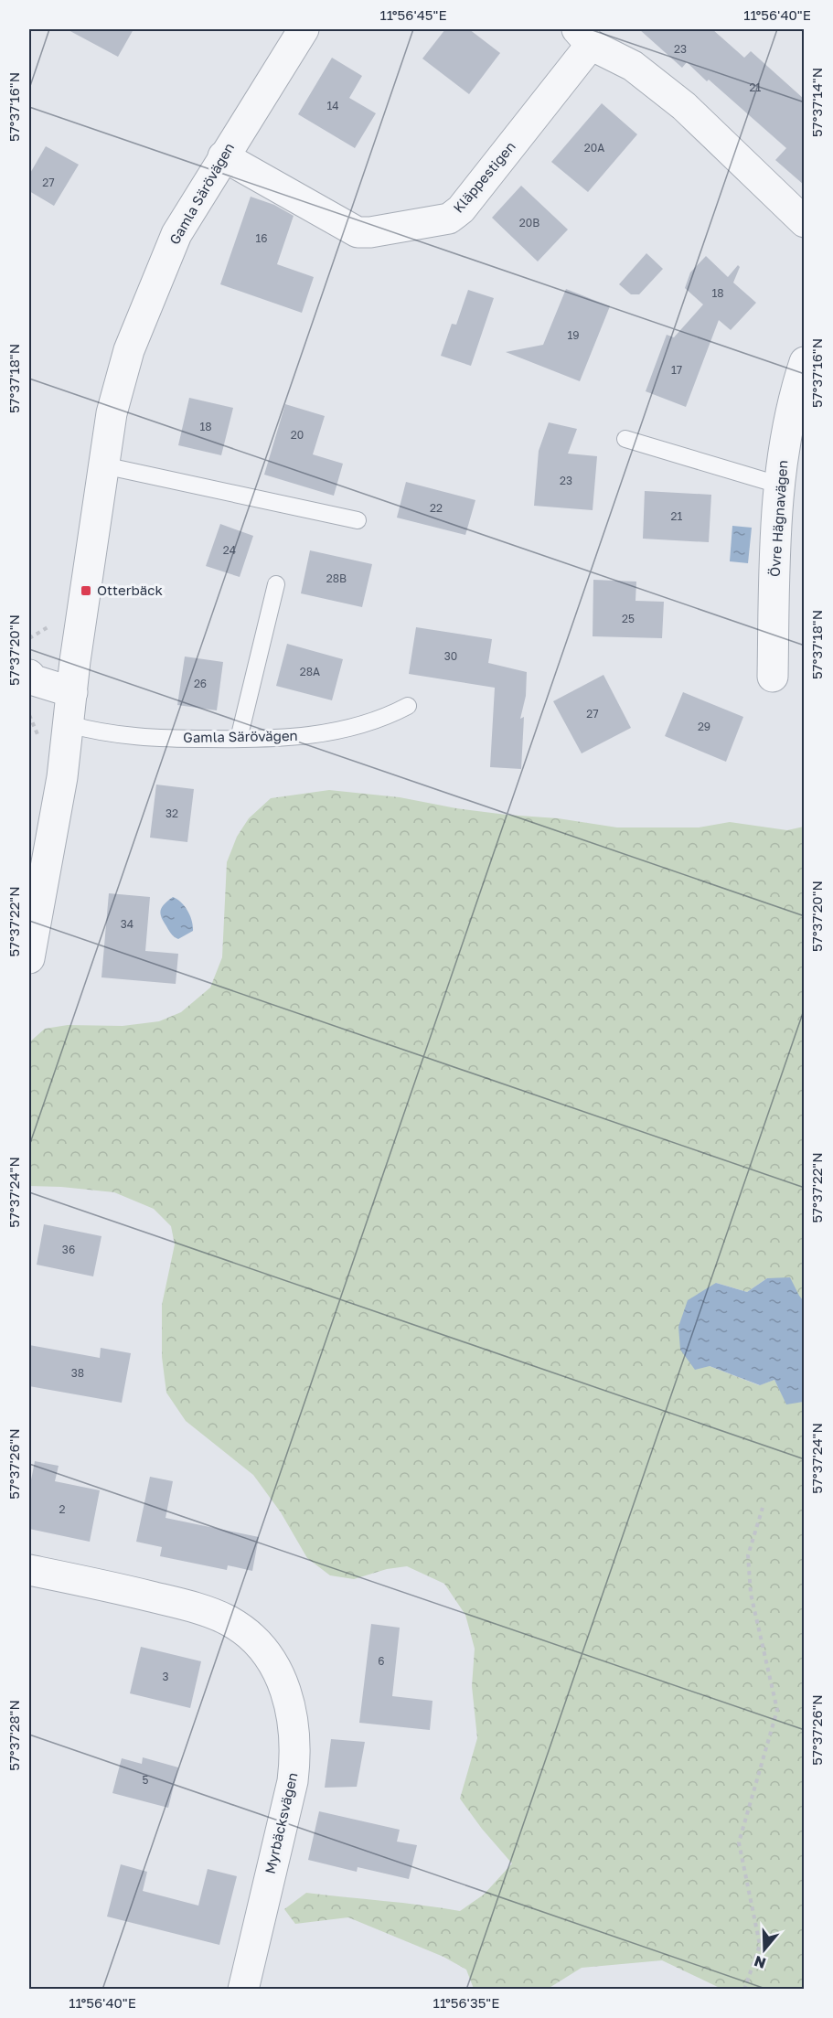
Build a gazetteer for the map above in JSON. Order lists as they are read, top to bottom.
{
  "streets": {
    "street": [
      "Kläppestigen",
      "Gamla Särövägen",
      "Övre Hägnavägen",
      "Myrbäcksvägen"
    ]
  },
  "crossings": [
    ["Kläppestigen", "Gamla Särövägen"]
  ],
  "places": {
    "transit": ["Otterbäck"]
  },
  "house_numbers": [
    "23",
    "21",
    "14",
    "20A",
    "27",
    "20B",
    "16",
    "18",
    "19",
    "17",
    "18",
    "20",
    "23",
    "22",
    "21",
    "24",
    "28B",
    "25",
    "30",
    "28A",
    "26",
    "27",
    "29",
    "32",
    "34",
    "36",
    "38",
    "2",
    "6",
    "3",
    "5"
  ],
  "north": "bottom",
  "coordinates": [
    "11°56'45\"E",
    "11°56'40\"E",
    "57°37'14\"N",
    "57°37'16\"N",
    "57°37'18\"N",
    "57°37'20\"N",
    "57°37'22\"N",
    "57°37'24\"N",
    "57°37'26\"N",
    "57°37'28\"N",
    "11°56'35\"E"
  ]
}
